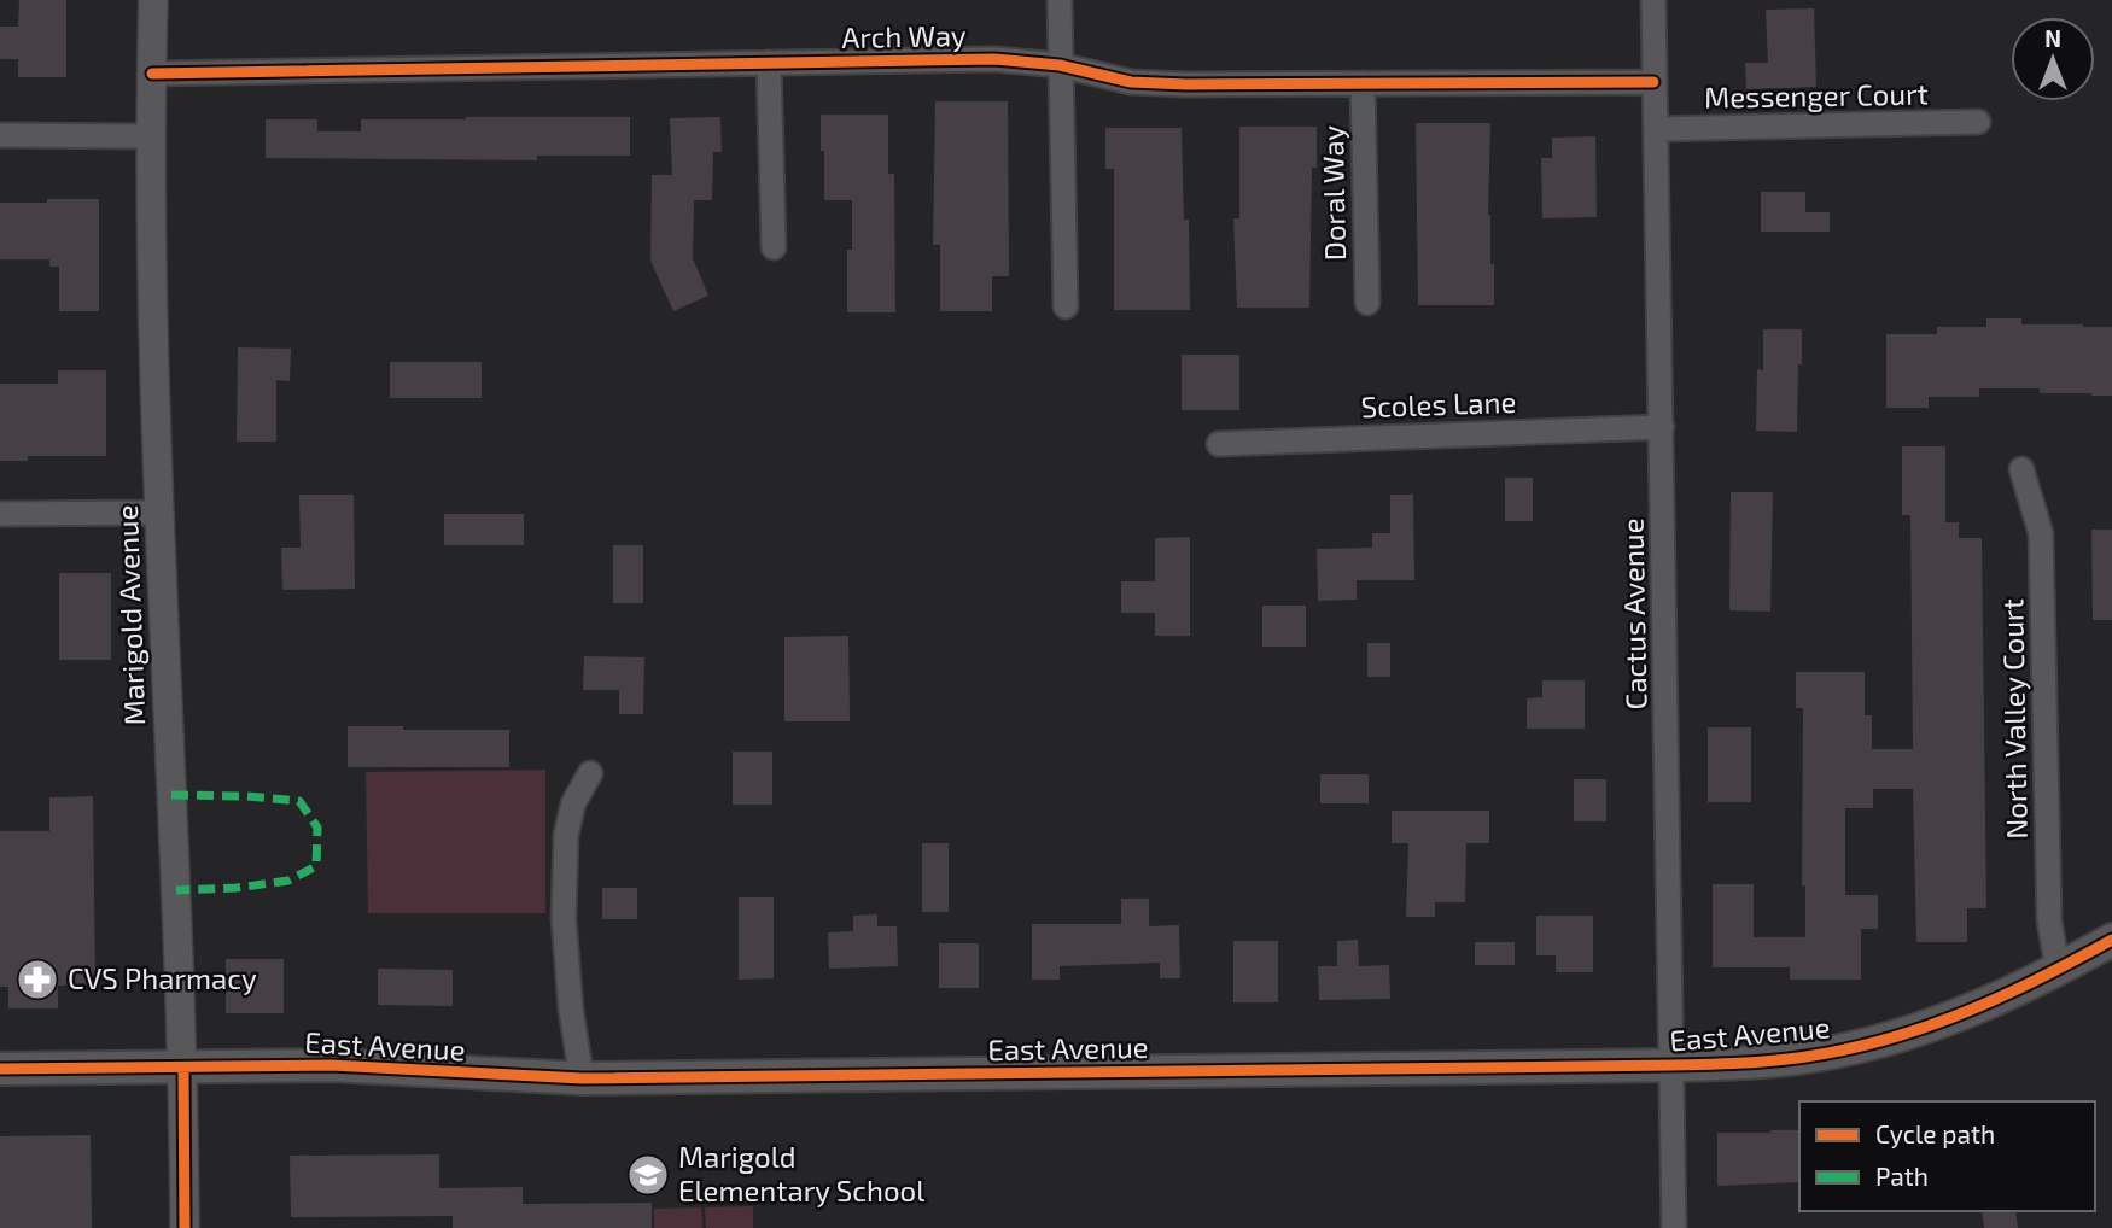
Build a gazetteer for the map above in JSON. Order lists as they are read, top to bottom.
{
  "streets": {
    "main road": ["East Avenue"],
    "street": [
      "Arch Way",
      "Messenger Court",
      "Doral Way",
      "Scoles Lane",
      "Cactus Avenue",
      "Marigold Avenue",
      "North Valley Court"
    ]
  },
  "crossings": [
    ["Arch Way", "Doral Way"],
    ["Arch Way", "Cactus Avenue"],
    ["Arch Way", "Marigold Avenue"],
    ["Messenger Court", "Cactus Avenue"],
    ["Scoles Lane", "Cactus Avenue"],
    ["Cactus Avenue", "East Avenue"],
    ["Marigold Avenue", "East Avenue"],
    ["North Valley Court", "East Avenue"]
  ],
  "places": {
    "pharmacy": ["CVS Pharmacy"],
    "school or university": ["Marigold Elementary School"]
  },
  "legend": ["Cycle path", "Path"],
  "north": "top"
}
